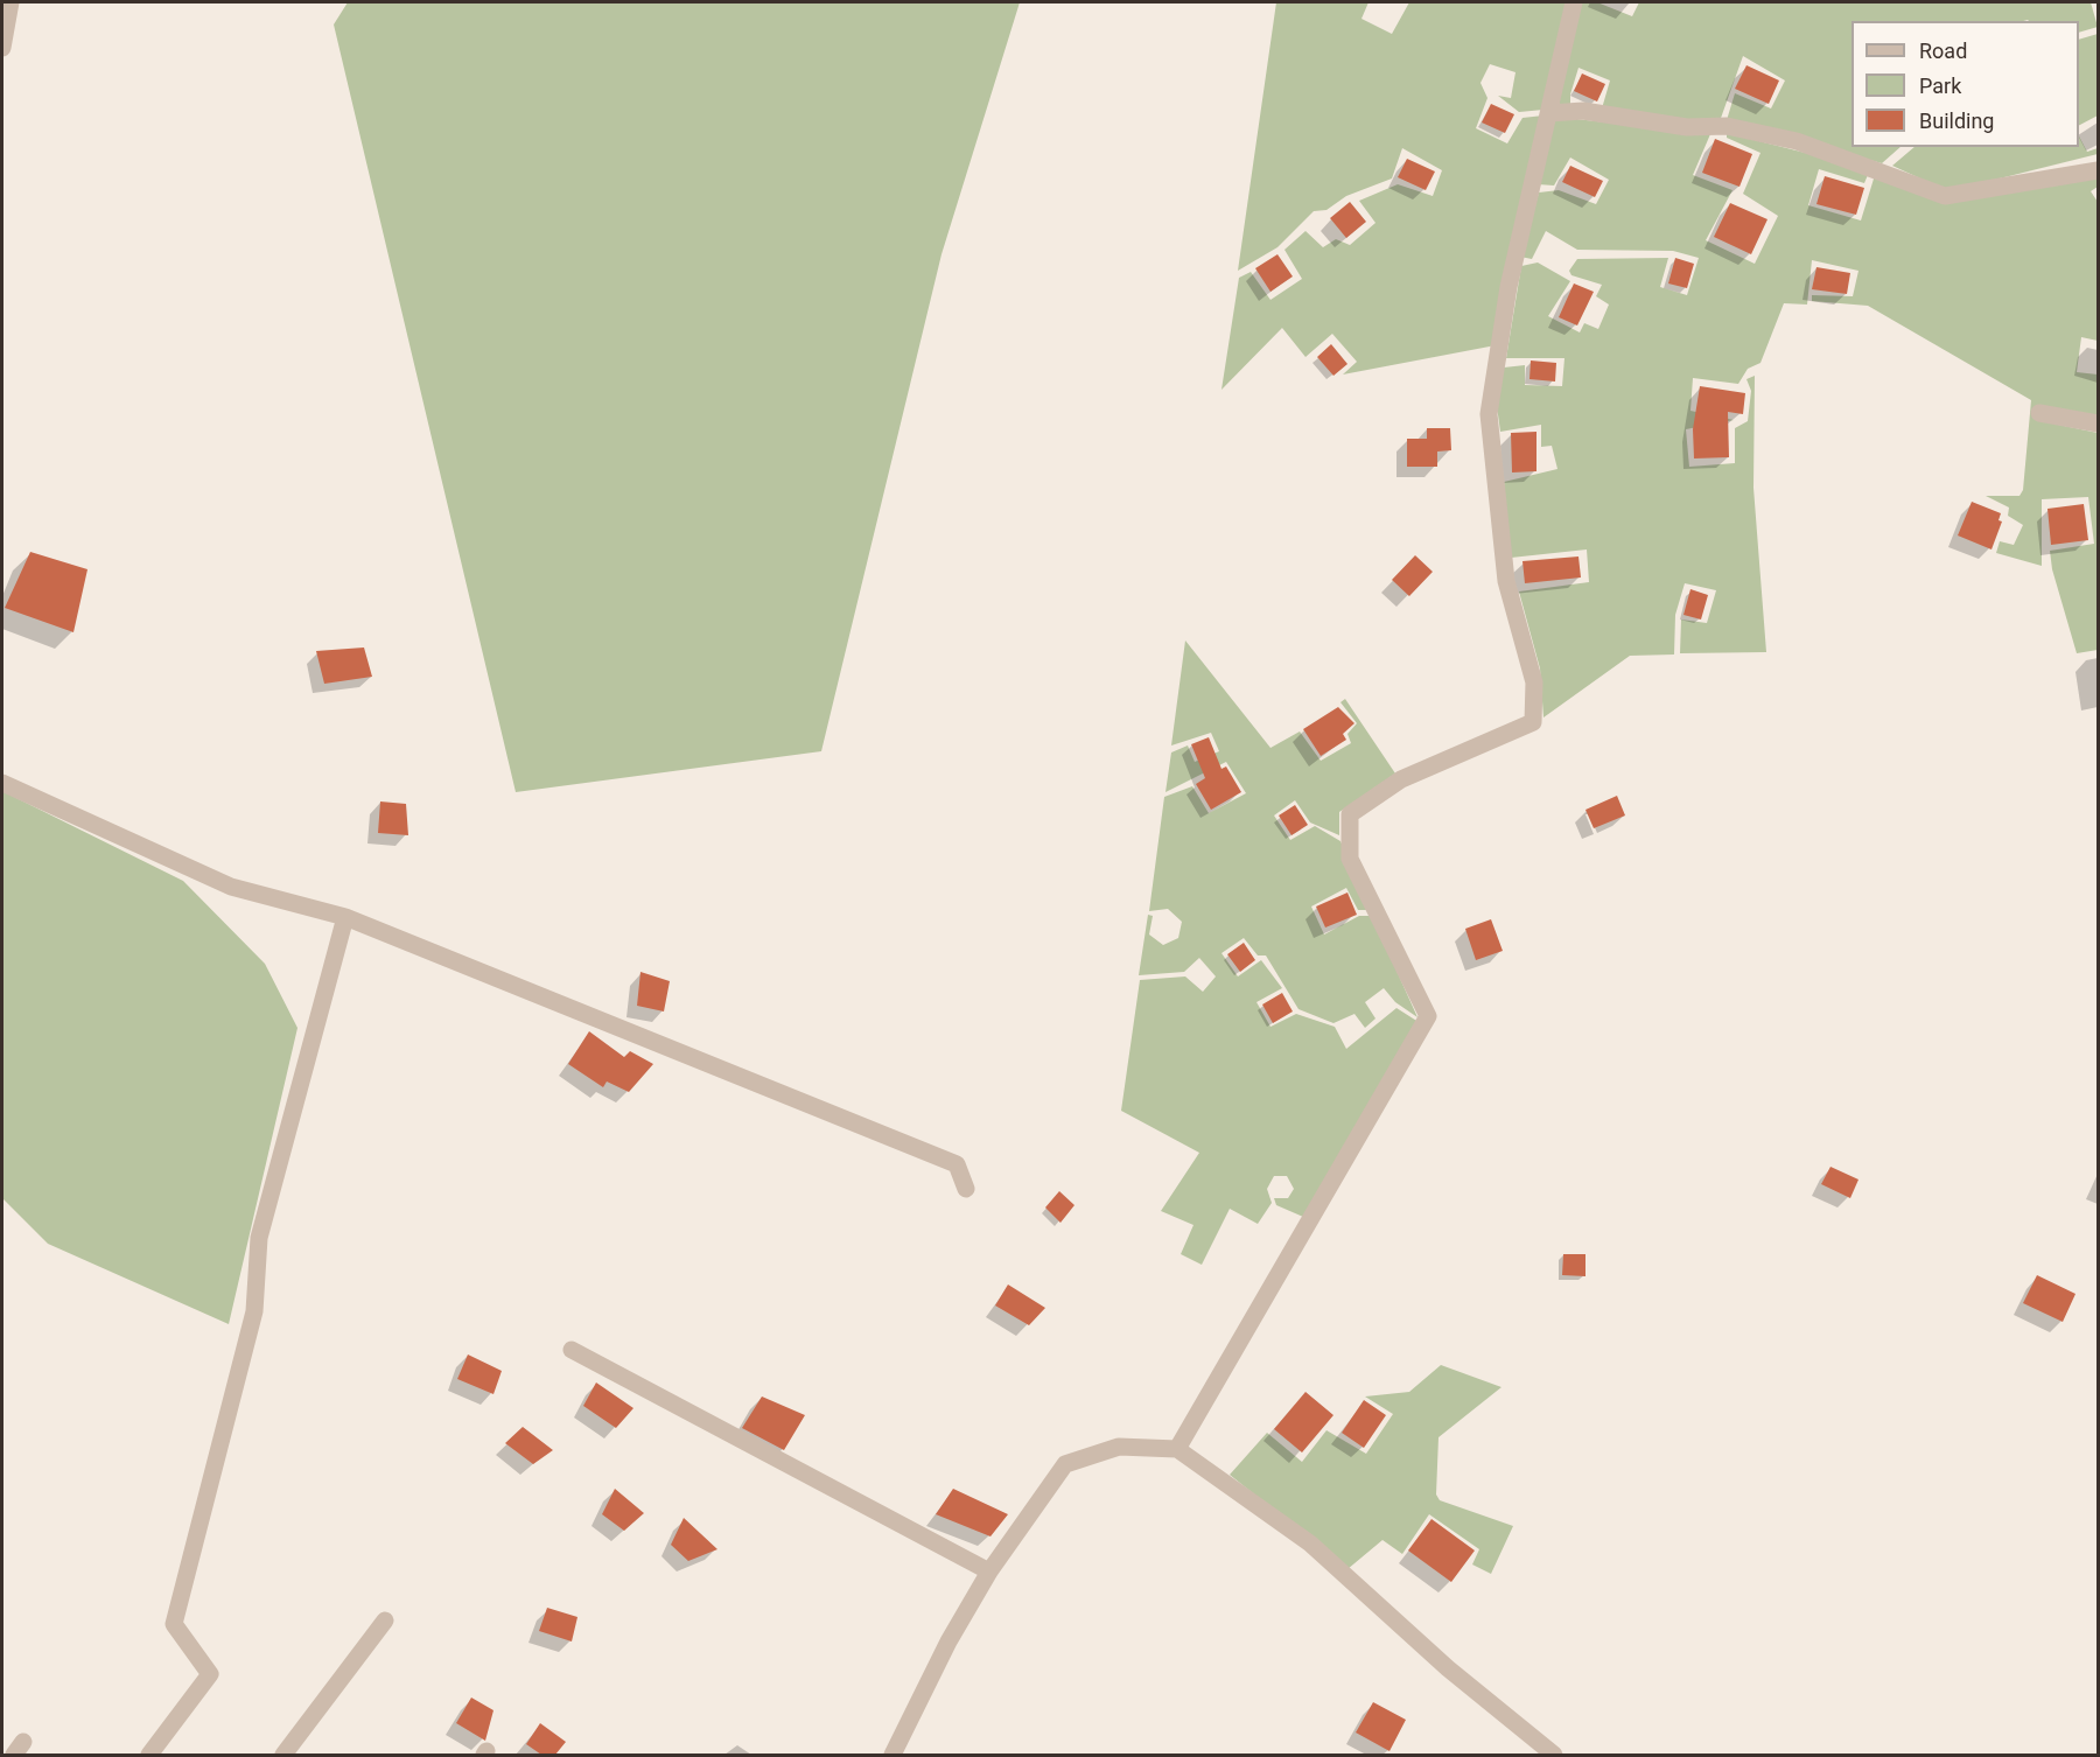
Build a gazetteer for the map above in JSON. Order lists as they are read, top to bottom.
{
  "legend": ["Road", "Park", "Building"]
}
